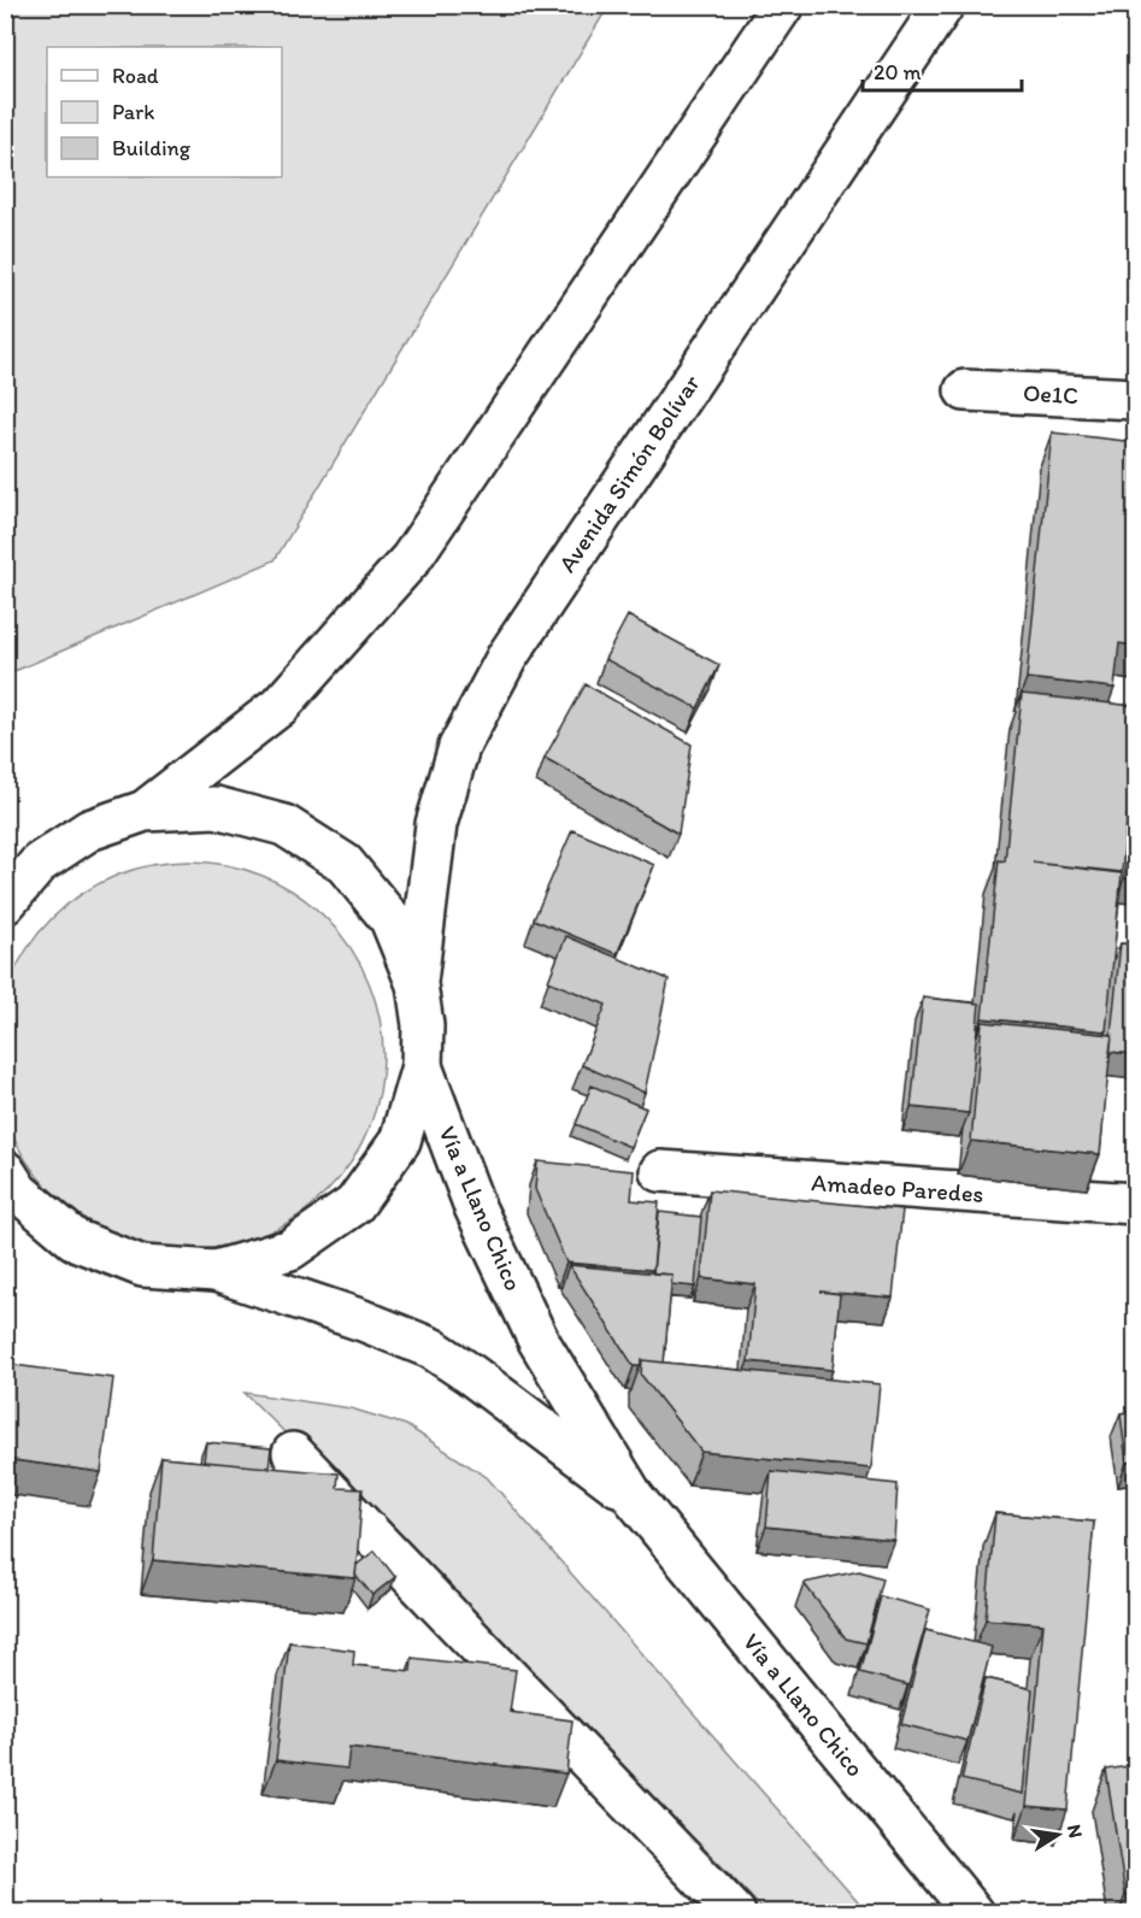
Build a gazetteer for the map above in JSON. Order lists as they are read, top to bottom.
{
  "streets": {
    "main road": [
      "Oe1C",
      "Avenida Simón Bolívar",
      "Amadeo Paredes",
      "Vía a Llano Chico"
    ]
  },
  "legend": ["Road", "Park", "Building"],
  "scale_bar": "20 m",
  "north": "right"
}
